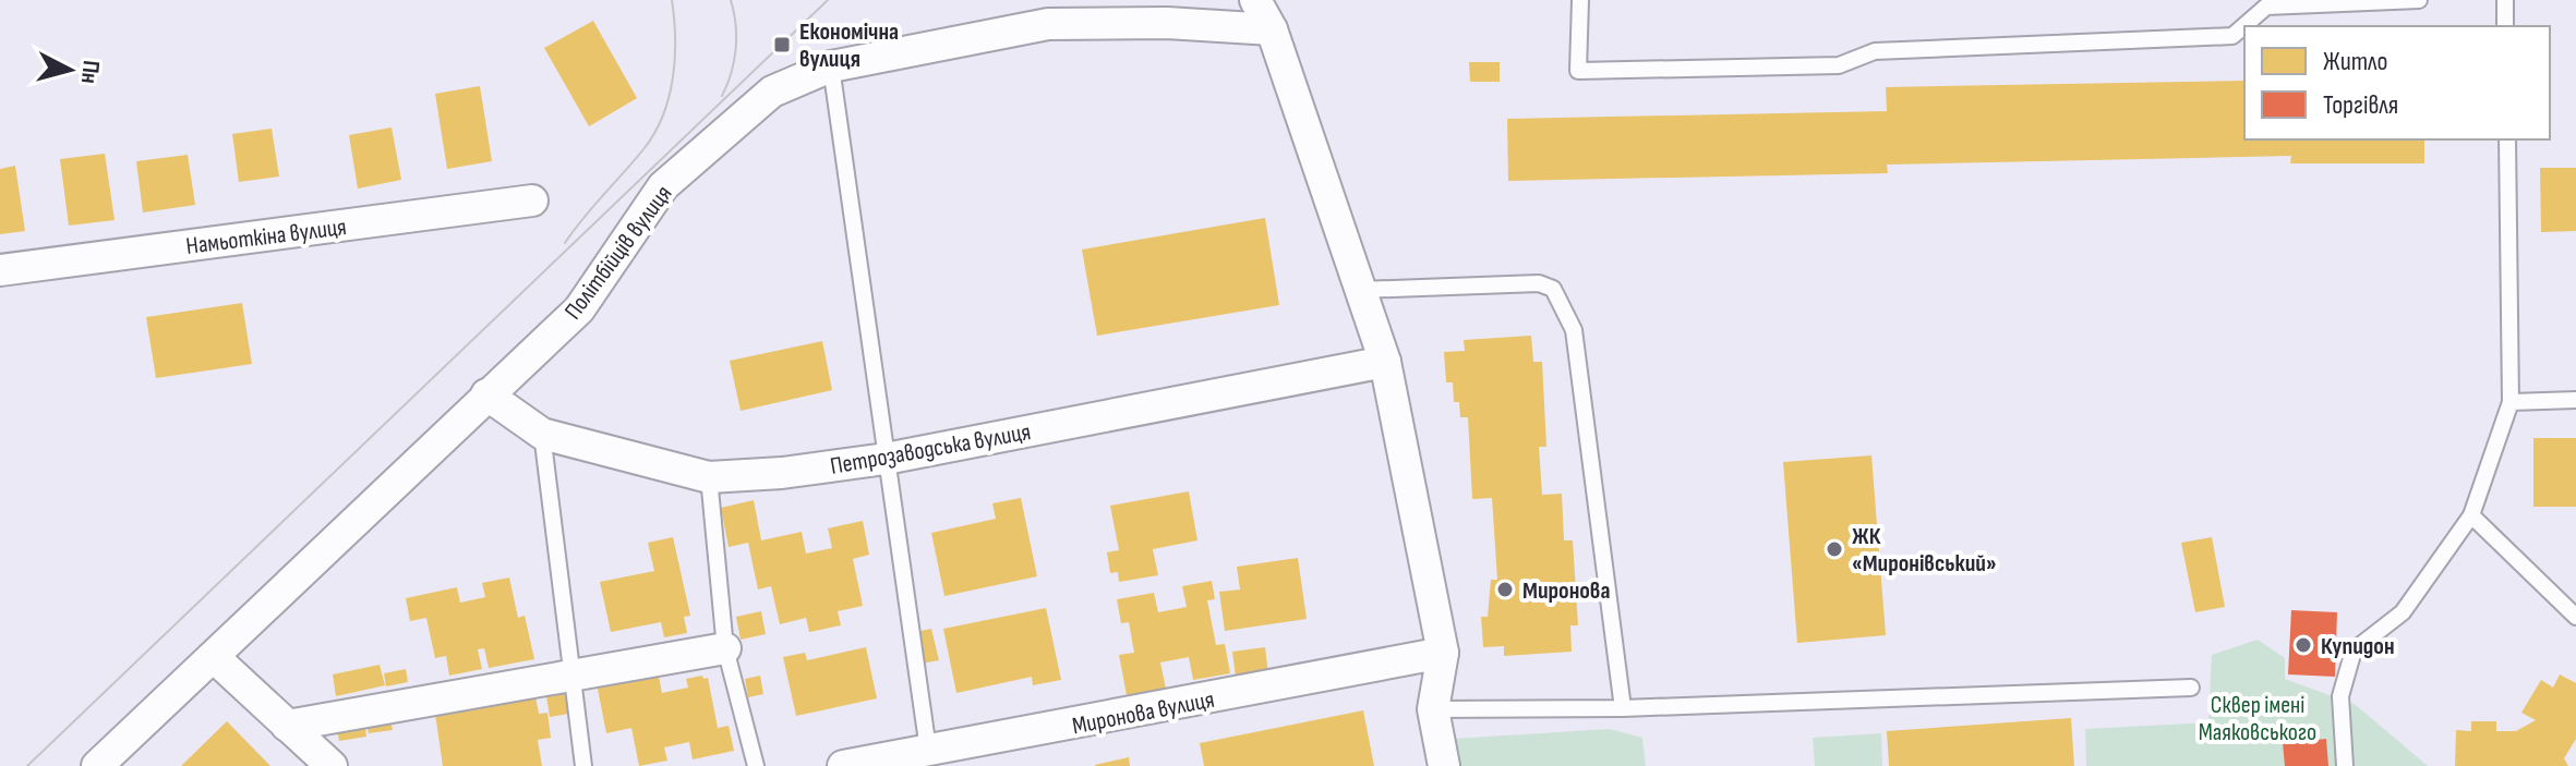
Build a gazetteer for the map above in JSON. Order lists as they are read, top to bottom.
{
  "streets": {
    "street": [
      "Намьоткіна вулиця",
      "Політбійців вулиця",
      "Петрозаводська вулиця",
      "Миронова вулиця"
    ]
  },
  "crossings": [
    ["Політбійців вулиця", "Петрозаводська вулиця"]
  ],
  "parks": ["Сквер імені Маяковського"],
  "places": {
    "transit": ["Економічна вулиця"],
    "other": ["ЖК «Миронівський»", "Миронова", "Купидон"]
  },
  "legend": ["Житло", "Торгівля"],
  "north": "right"
}
